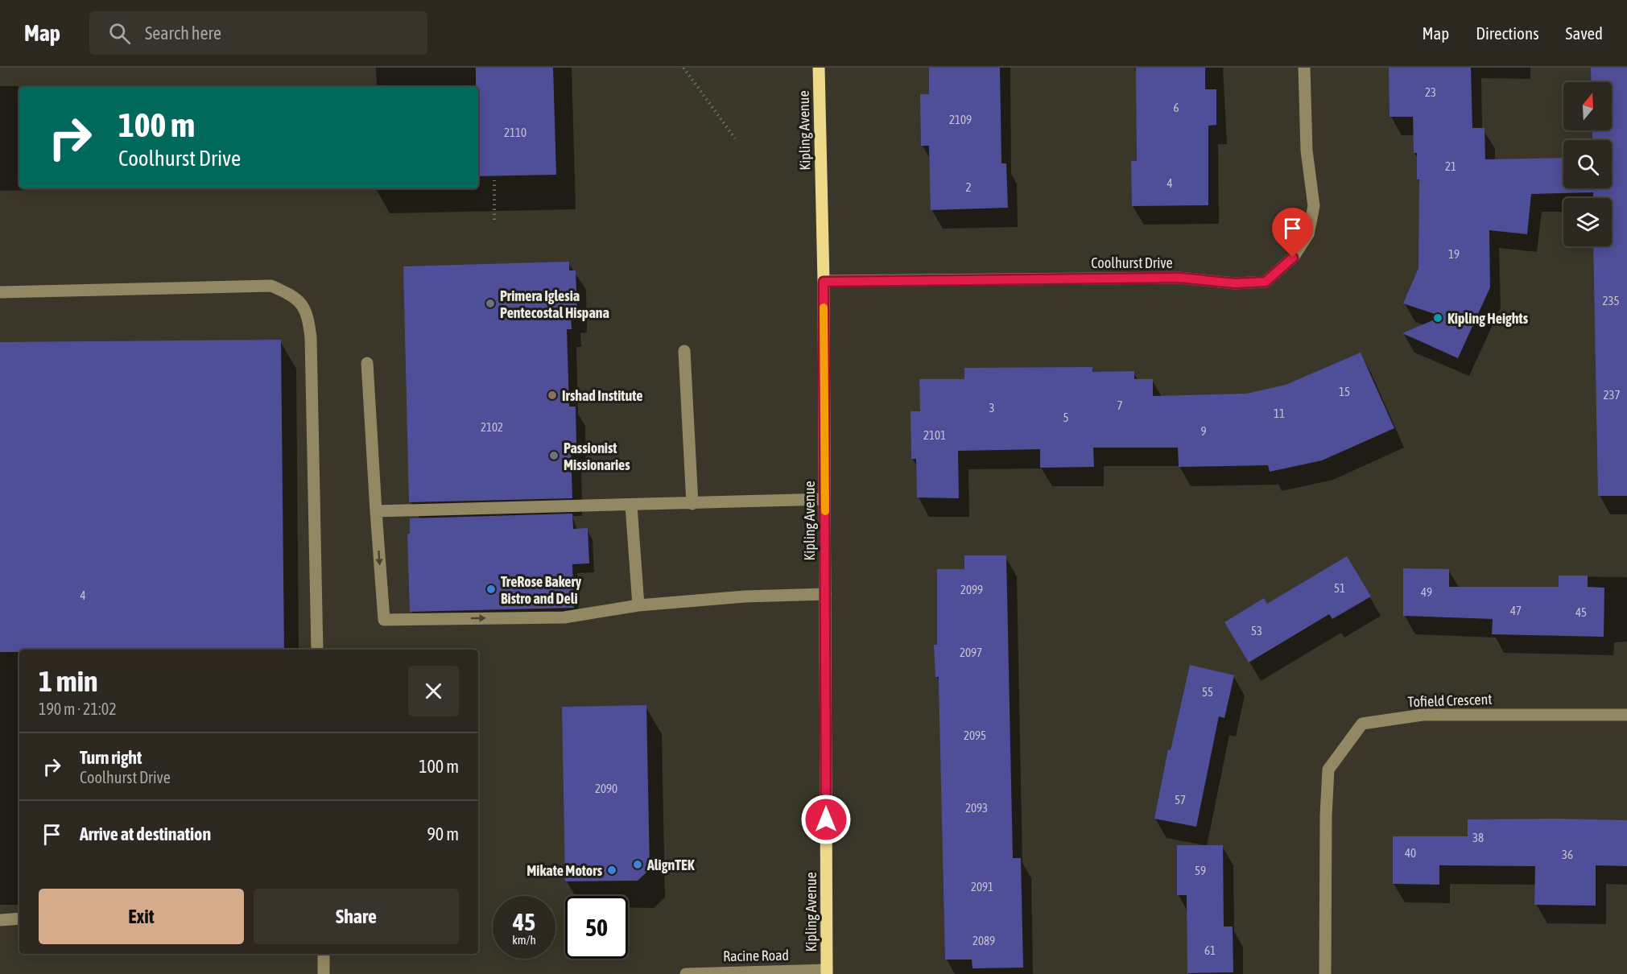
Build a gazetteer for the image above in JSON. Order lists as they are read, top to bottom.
{
  "streets": {
    "main road": ["Kipling Avenue"],
    "street": ["Coolhurst Drive", "Tofield Crescent", "Racine Road"]
  },
  "crossings": [
    ["Kipling Avenue", "Coolhurst Drive"],
    ["Kipling Avenue", "Racine Road"]
  ],
  "places": [
    "Primera Iglesia Pentecostal Hispana",
    "Kipling Heights",
    "Irshad Institute",
    "Passionist Missionaries",
    "TreRose Bakery Bistro and Deli",
    "AlignTEK",
    "Mikate Motors"
  ],
  "house_numbers": [
    "23",
    "6",
    "2109",
    "2110",
    "21",
    "4",
    "2",
    "19",
    "235",
    "15",
    "237",
    "7",
    "3",
    "11",
    "5",
    "2102",
    "9",
    "2101",
    "51",
    "2099",
    "49",
    "4",
    "47",
    "45",
    "53",
    "2097",
    "55",
    "2095",
    "2090",
    "57",
    "2093",
    "38",
    "40",
    "36",
    "59",
    "2091",
    "2089",
    "61"
  ],
  "north": "top",
  "page": {
    "header": "Map",
    "search": "Search here",
    "nav": ["Map", "Directions", "Saved"],
    "turn": ["100 m", "Coolhurst Drive"],
    "heading": ["1 min", "190 m · 21:02"],
    "list": [
      {
        "name": "Turn right",
        "note": "Coolhurst Drive",
        "value": "100 m"
      },
      {
        "name": "Arrive at destination",
        "value": "90 m"
      }
    ],
    "buttons": ["Exit", "Share"],
    "speed": "45 km/h",
    "limit": "50"
  }
}
